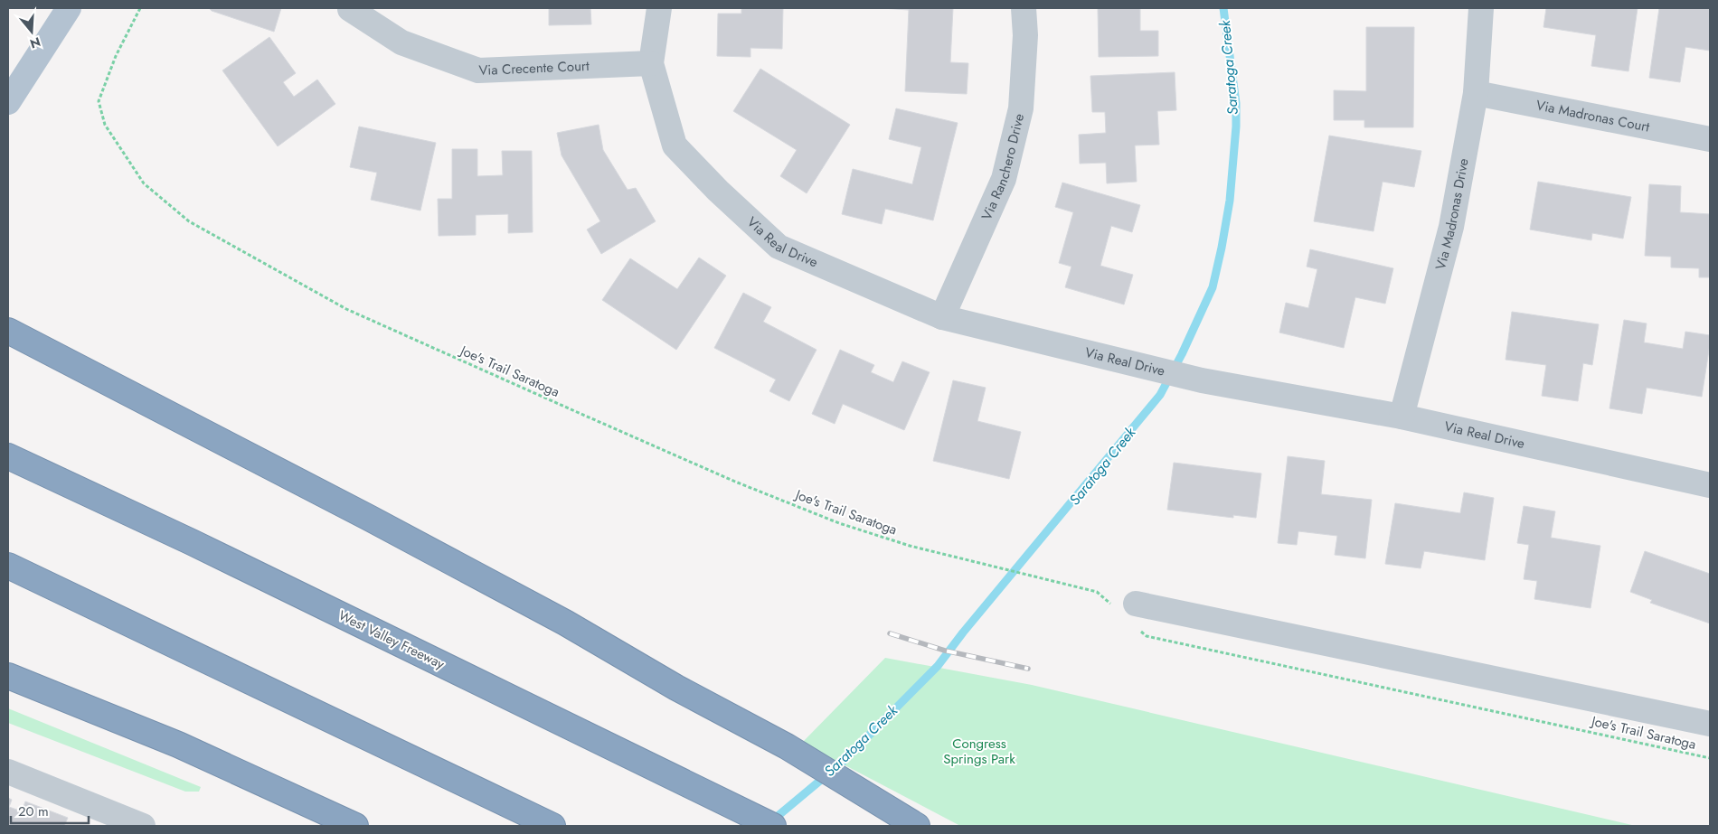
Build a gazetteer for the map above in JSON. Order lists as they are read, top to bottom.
{
  "streets": {
    "highway": ["West Valley Freeway"],
    "street": [
      "Via Crecente Court",
      "Via Madronas Court",
      "Via Ranchero Drive",
      "Via Madronas Drive",
      "Via Real Drive"
    ],
    "path": ["Joe's Trail Saratoga"]
  },
  "crossings": [
    ["Via Crecente Court", "Via Real Drive"],
    ["Via Madronas Court", "Via Madronas Drive"],
    ["Via Ranchero Drive", "Via Real Drive"],
    ["Via Madronas Drive", "Via Real Drive"]
  ],
  "water": ["Saratoga Creek"],
  "parks": ["Congress Springs Park"],
  "scale_bar": "20 m",
  "north": "bottom"
}
